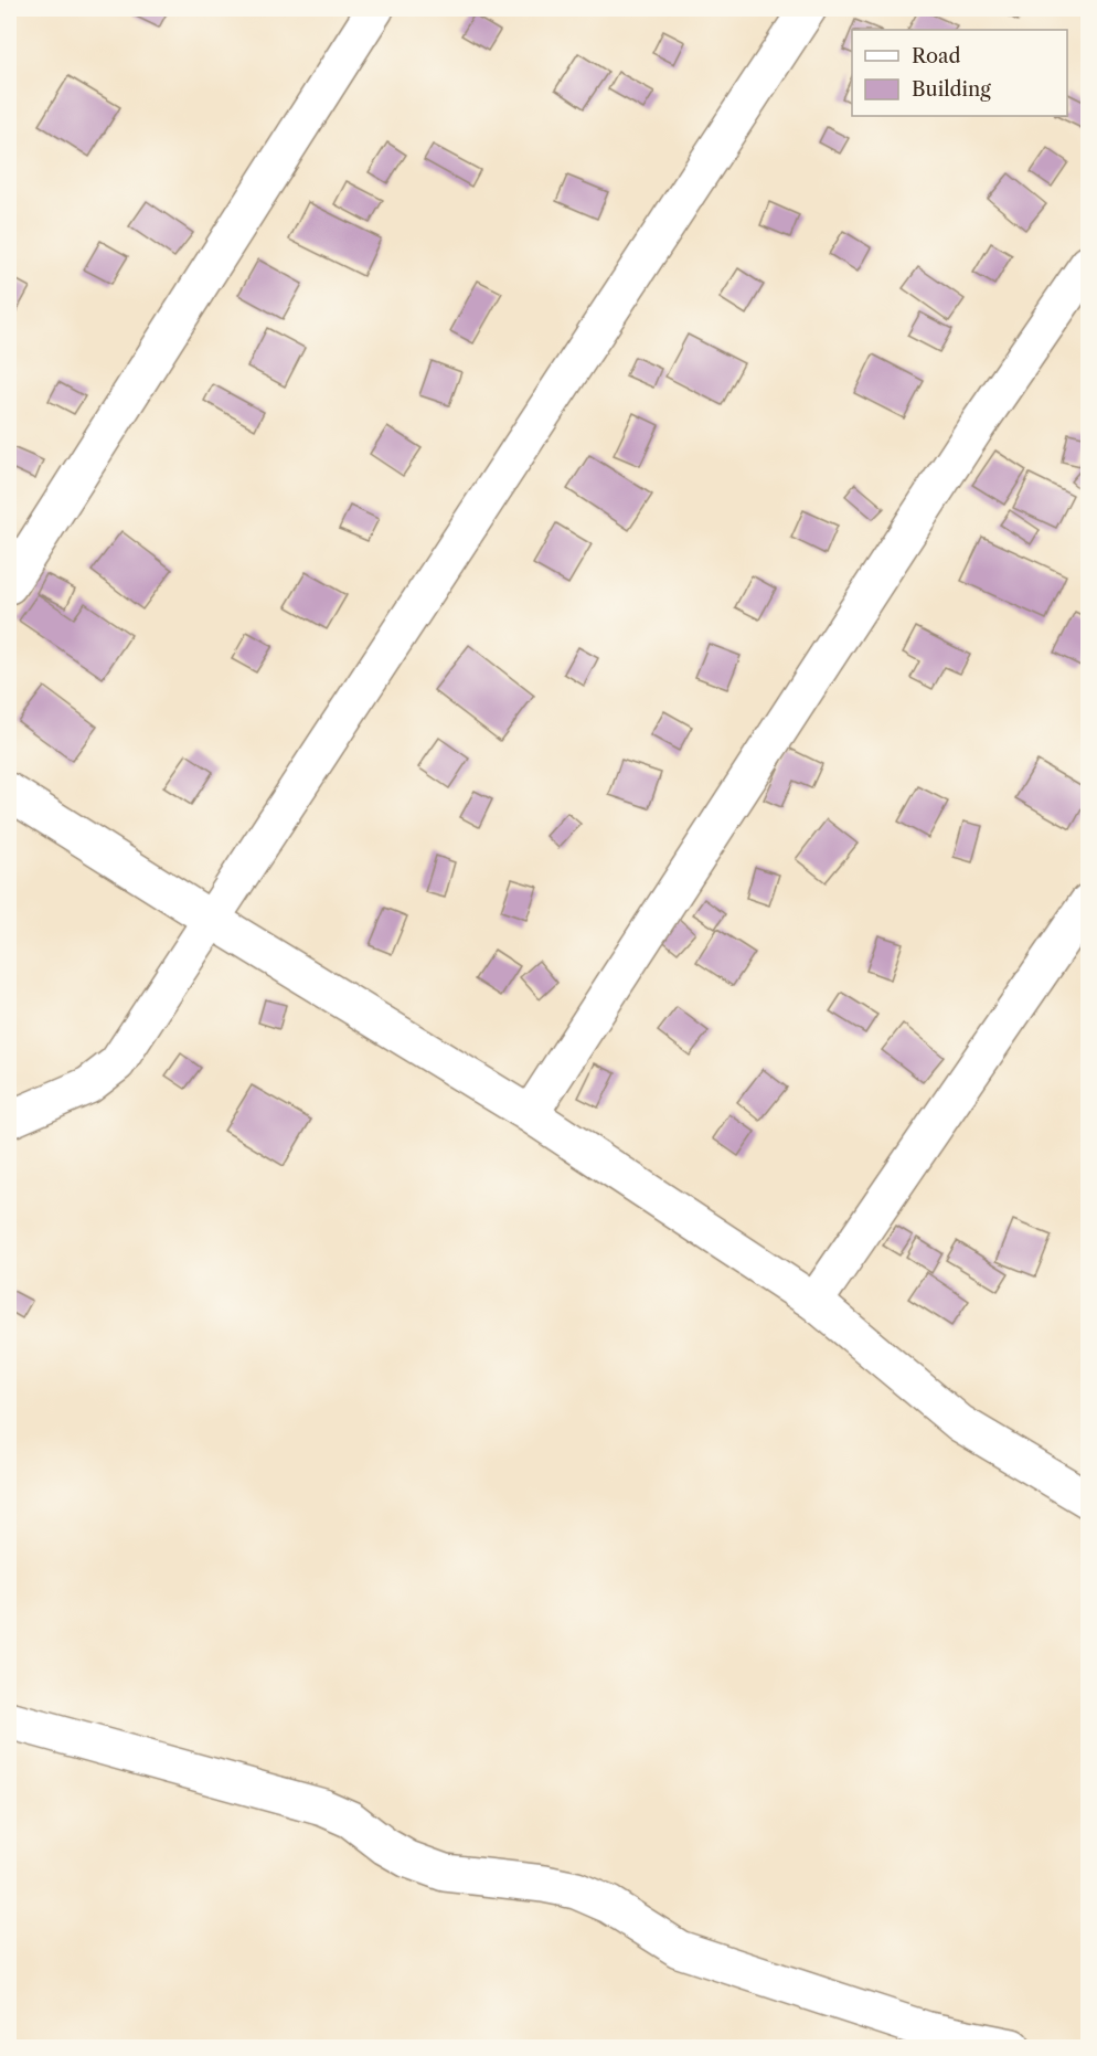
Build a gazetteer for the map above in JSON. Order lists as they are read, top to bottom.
{
  "legend": ["Road", "Building"]
}
